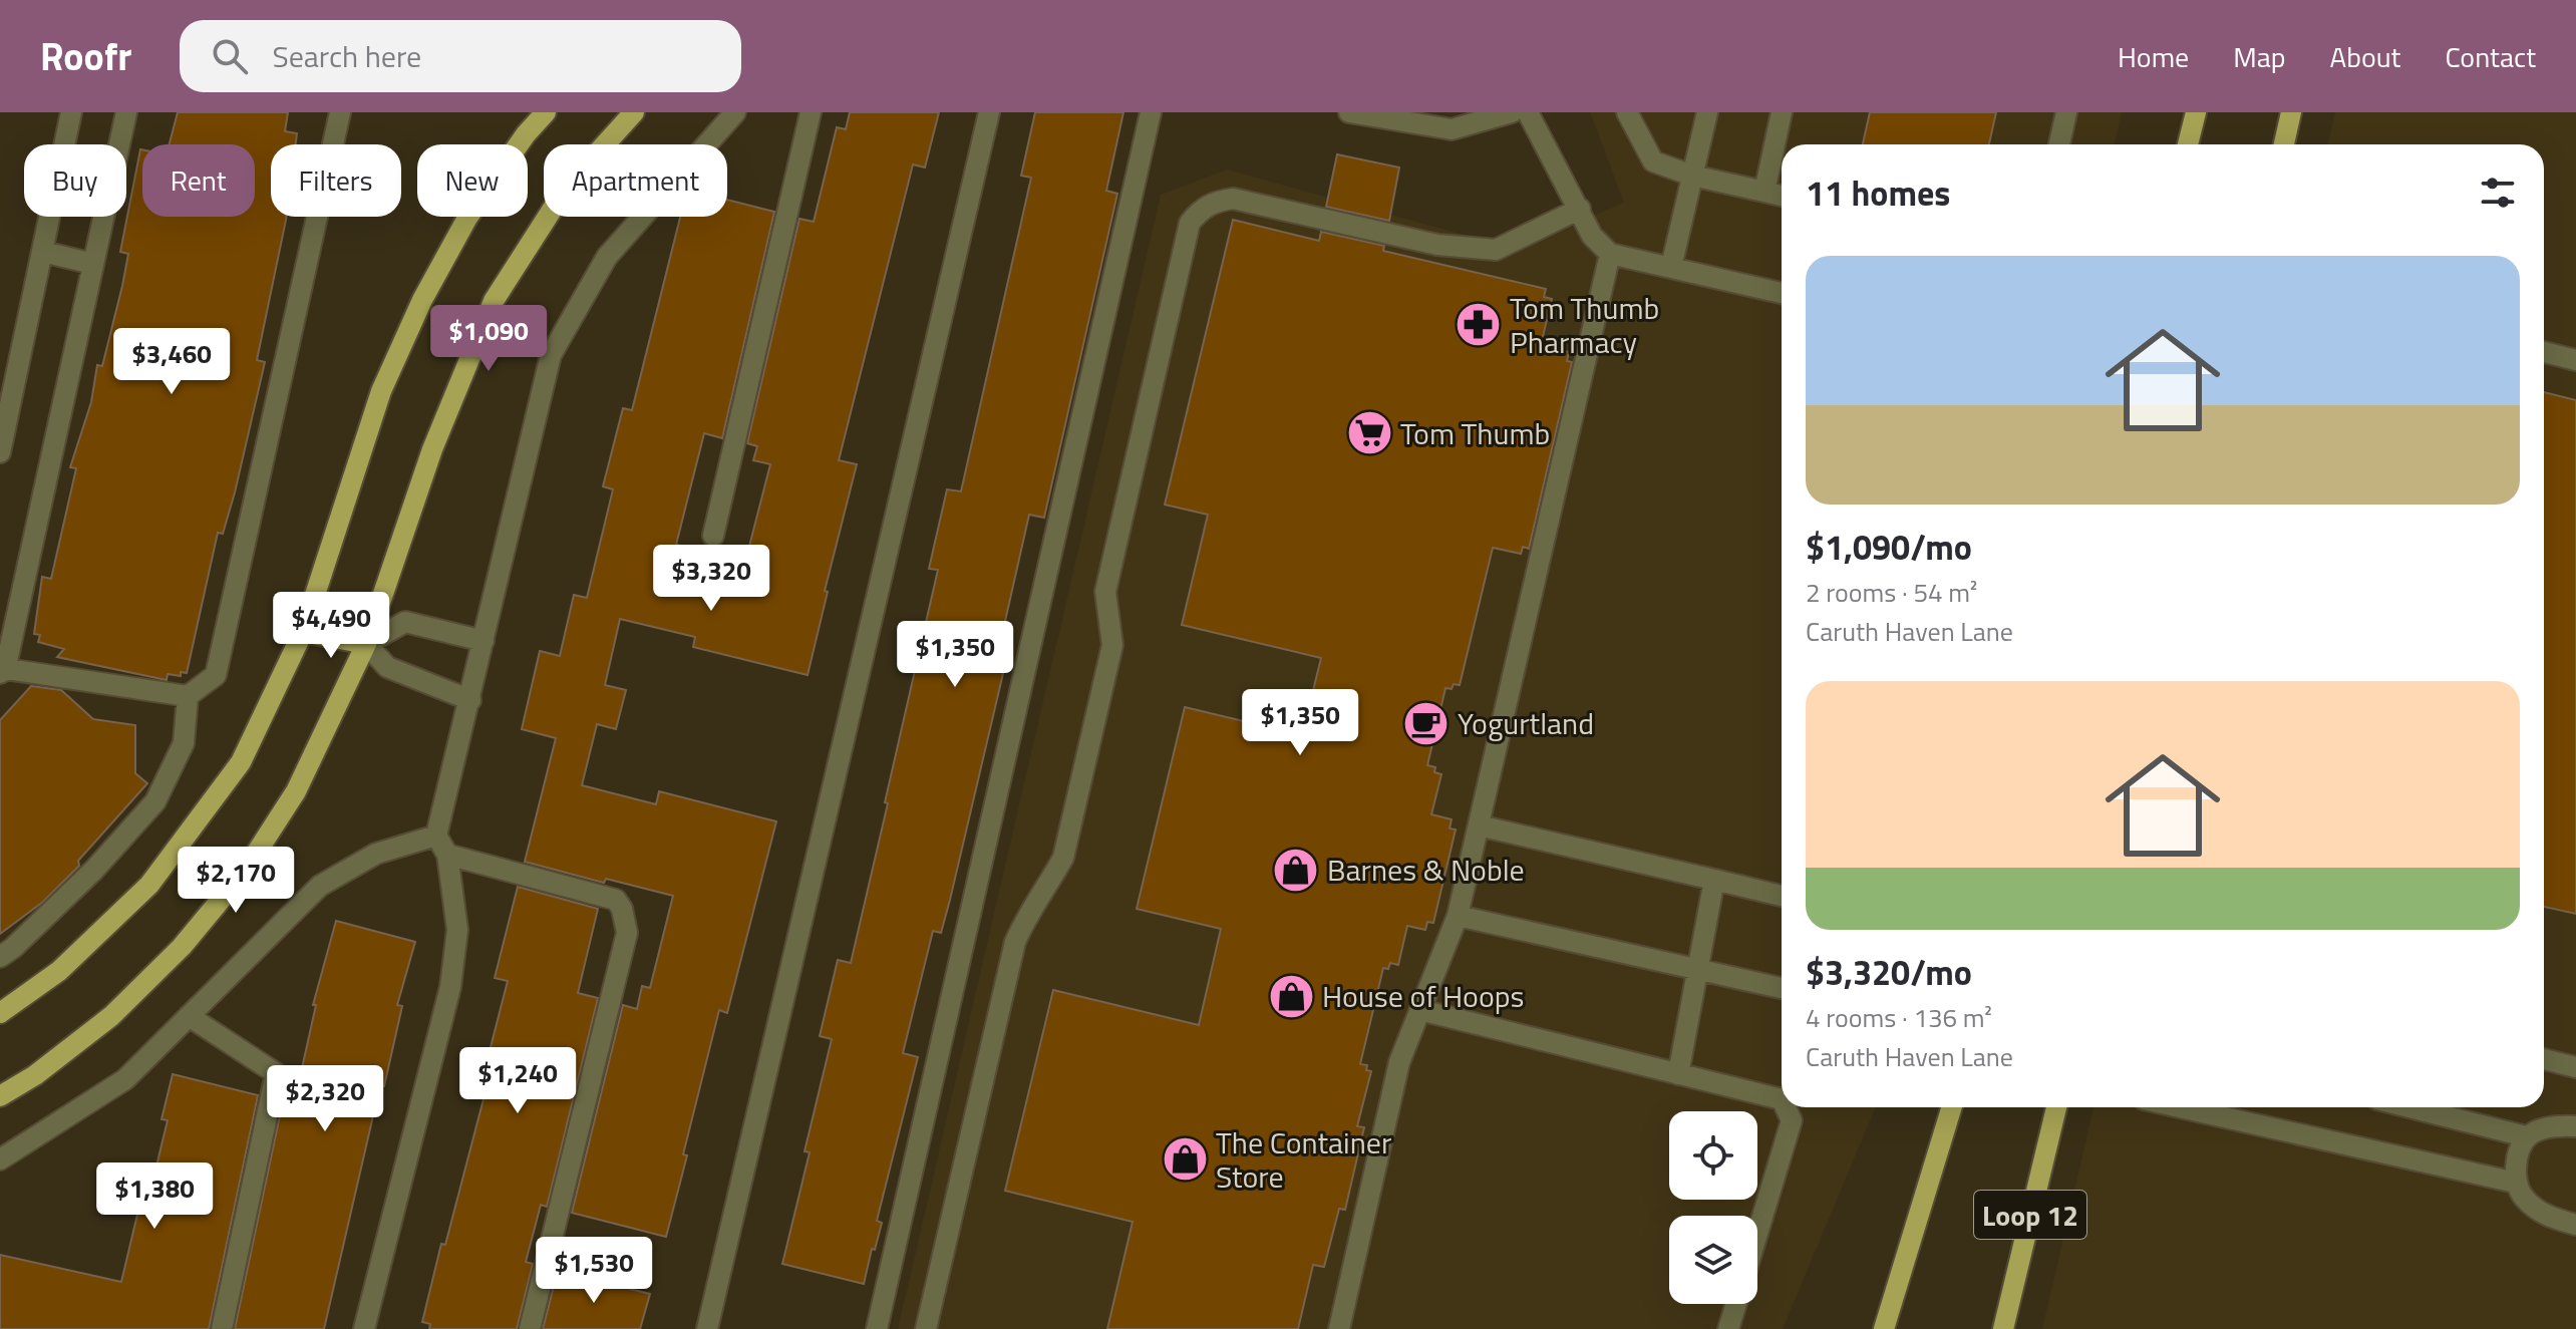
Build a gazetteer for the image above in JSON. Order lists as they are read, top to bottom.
{
  "streets": {
    "main road": ["Loop 12"]
  },
  "places": {
    "pharmacy": ["Tom Thumb Pharmacy"],
    "supermarket": ["Tom Thumb"],
    "cafe": ["Yogurtland"],
    "shop": ["Barnes & Noble", "House of Hoops", "The Container Store"]
  },
  "page": {
    "header": "Roofr",
    "search": "Search here",
    "nav": [
      "Home",
      "Map",
      "About",
      "Contact"
    ],
    "chip": [
      "Buy",
      "Rent",
      "Filters",
      "New",
      "Apartment"
    ],
    "heading": "11 homes",
    "list": [
      {
        "name": "$1,090/mo",
        "note": "2 rooms · 54 m² · Caruth Haven Lane"
      },
      {
        "name": "$3,320/mo",
        "note": "4 rooms · 136 m² · Caruth Haven Lane"
      }
    ],
    "price": [
      "$1,090",
      "$3,460",
      "$3,320",
      "$4,490",
      "$1,350",
      "$1,350",
      "$2,170",
      "$1,240",
      "$2,320",
      "$1,380",
      "$1,530"
    ]
  }
}
